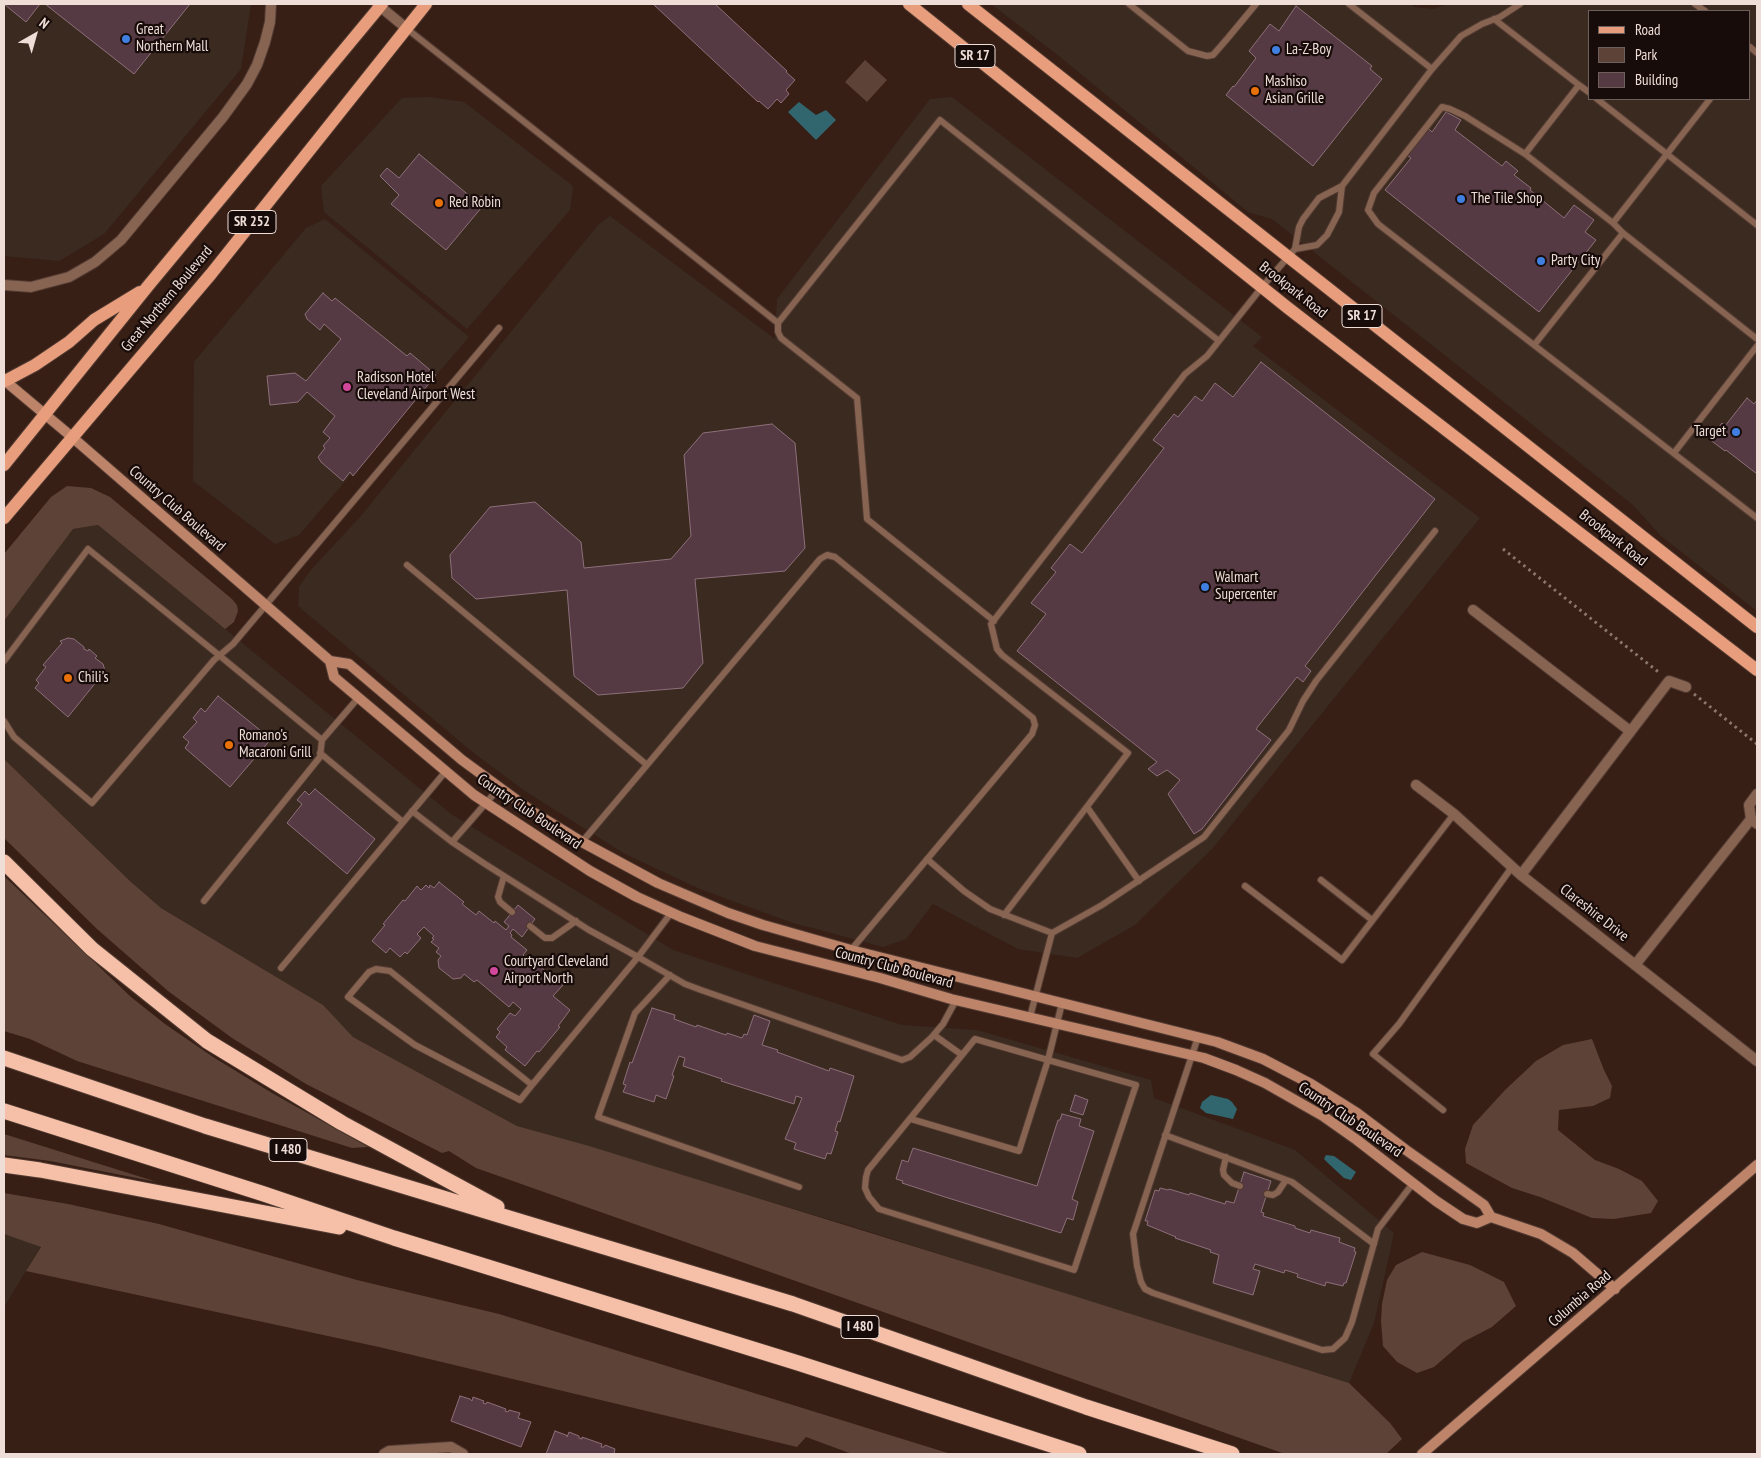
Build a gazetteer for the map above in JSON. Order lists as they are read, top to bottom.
{
  "streets": {
    "highway": ["I 480"],
    "main road": [
      "SR 17",
      "SR 252",
      "Brookpark Road",
      "Great Northern Boulevard"
    ],
    "street": ["Country Club Boulevard", "Clareshire Drive", "Columbia Road"]
  },
  "crossings": [
    ["Great Northern Boulevard", "Country Club Boulevard"],
    ["Country Club Boulevard", "Columbia Road"]
  ],
  "places": [
    "Great Northern Mall",
    "La-Z-Boy",
    "Mashiso Asian Grille",
    "The Tile Shop",
    "Red Robin",
    "Party City",
    "Radisson Hotel Cleveland Airport West",
    "Target",
    "Walmart Supercenter",
    "Chili's",
    "Romano's Macaroni Grill",
    "Courtyard Cleveland Airport North"
  ],
  "legend": ["Road", "Park", "Building"],
  "north": "top right"
}
